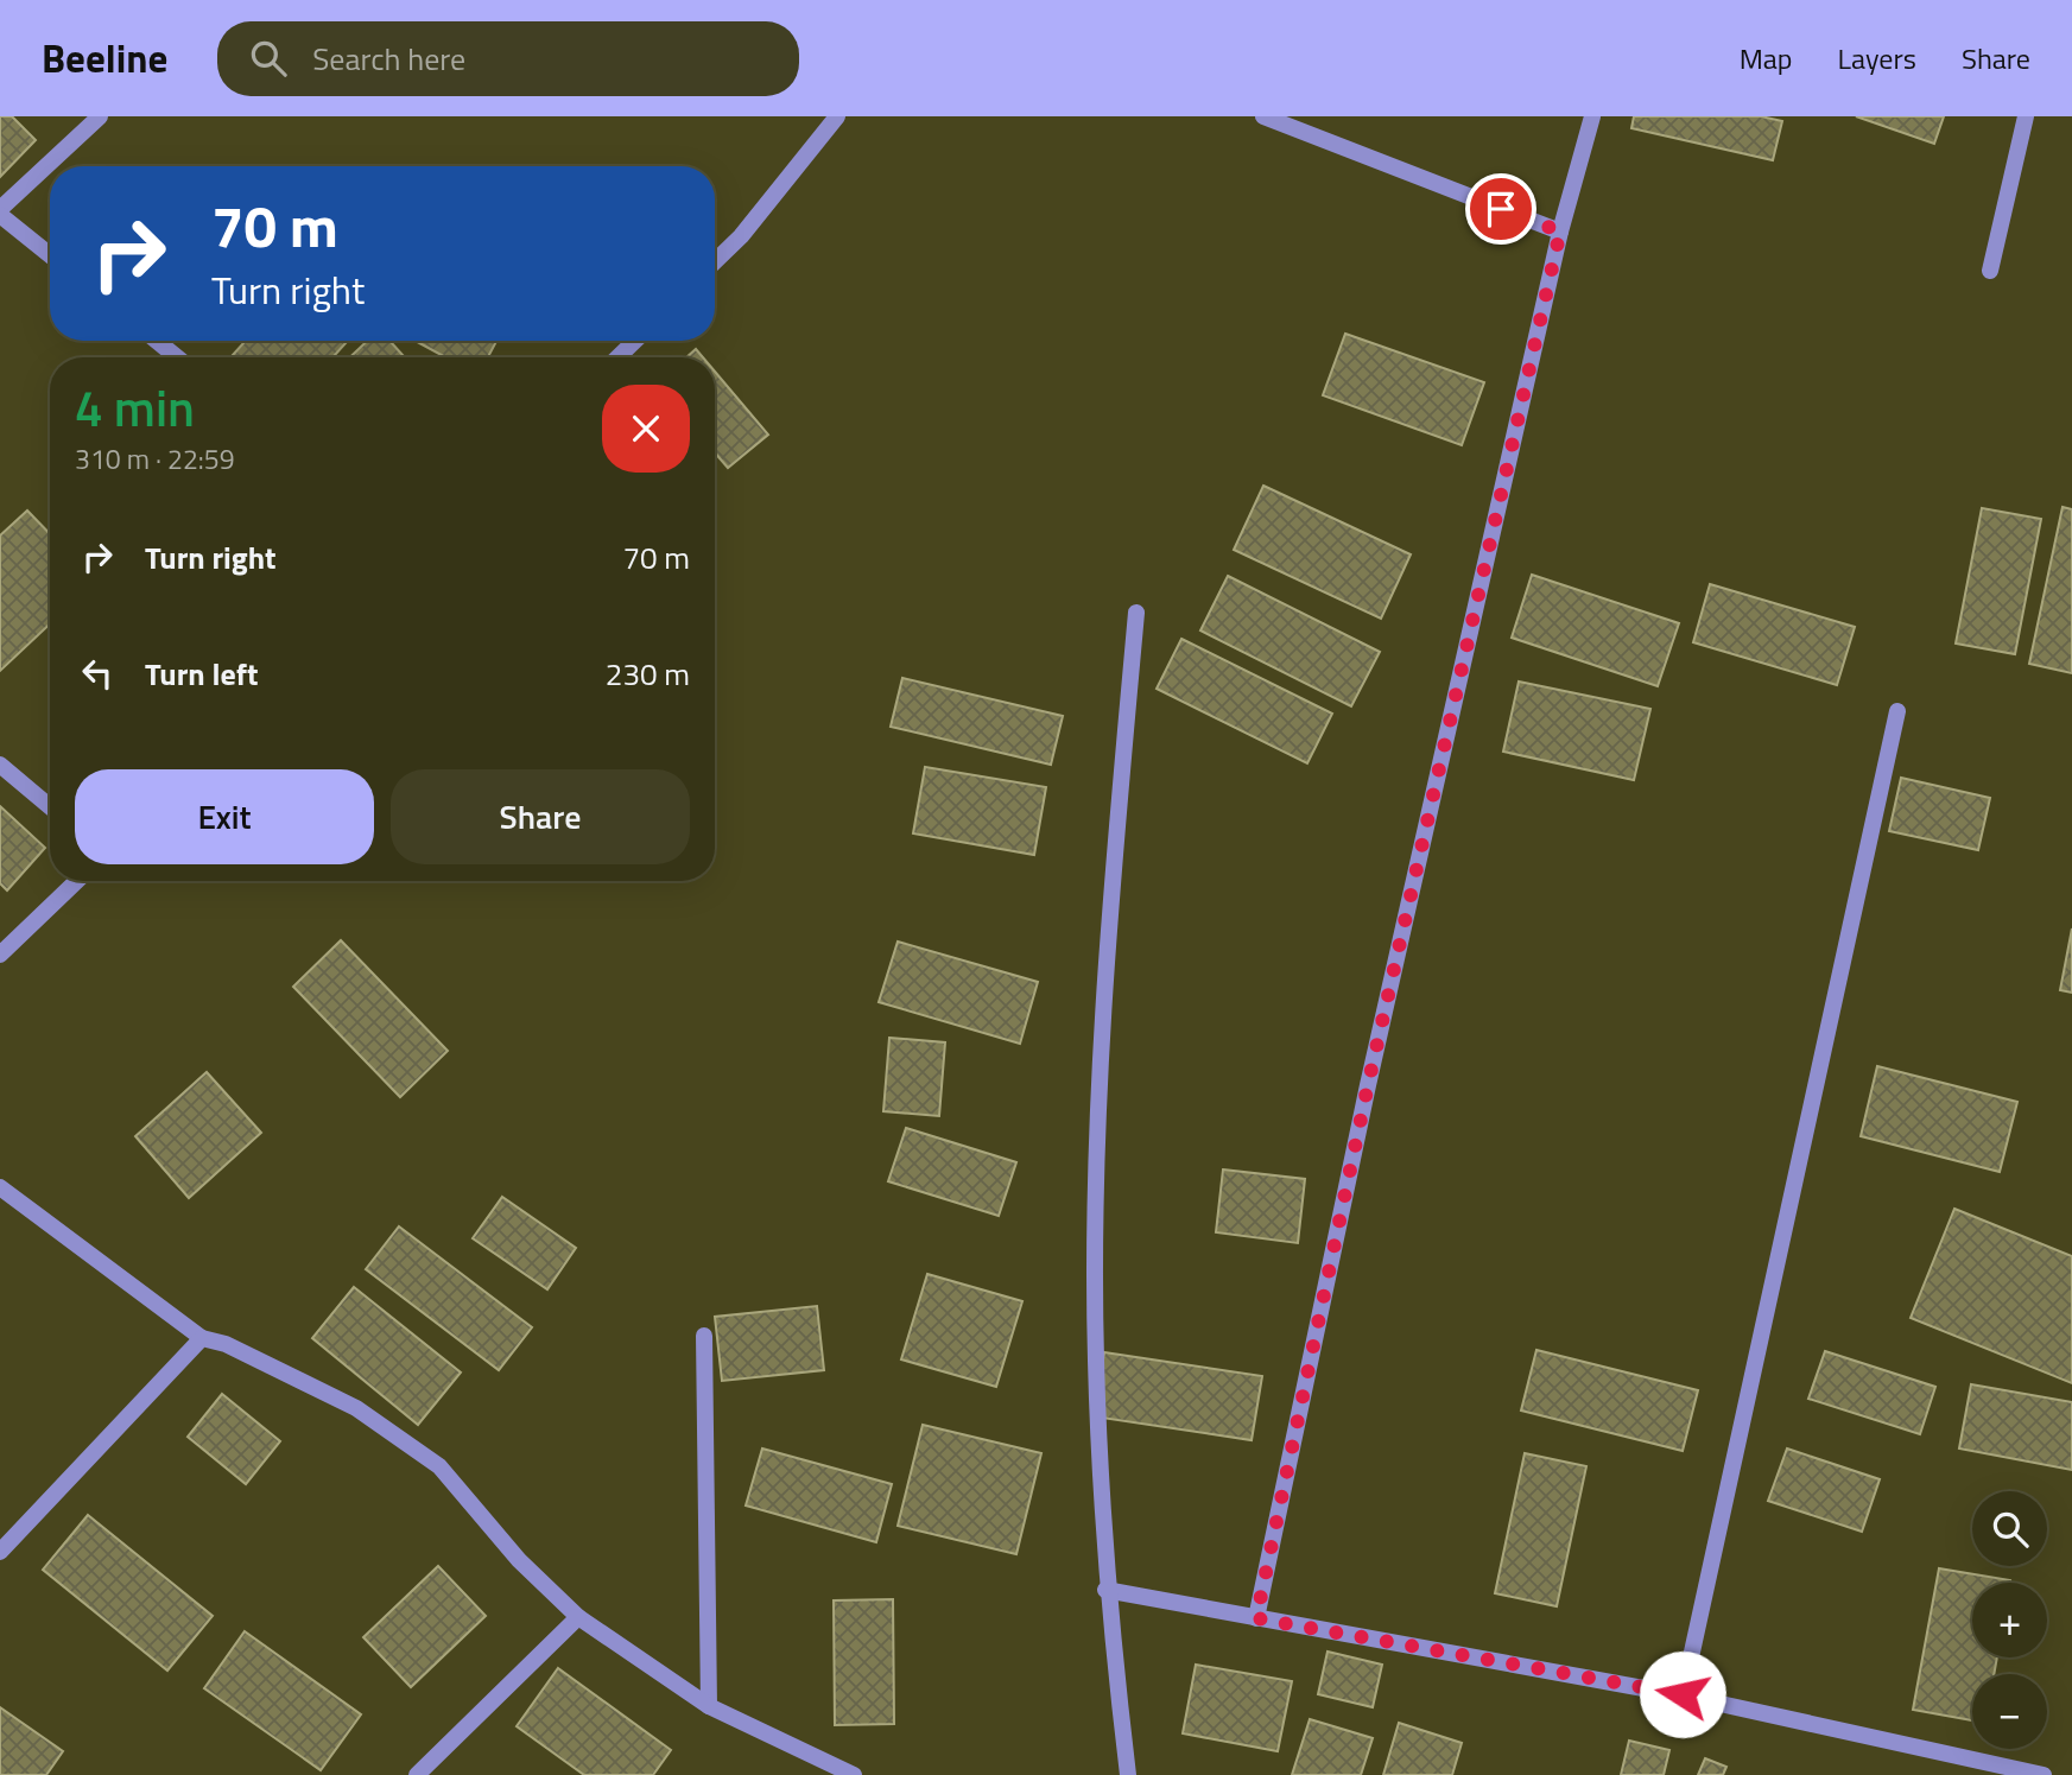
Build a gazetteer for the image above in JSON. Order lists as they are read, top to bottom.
{
  "page": {
    "header": "Beeline",
    "search": "Search here",
    "nav": ["Map", "Layers", "Share"],
    "turn": ["70 m", "Turn right"],
    "heading": ["4 min", "310 m · 22:59"],
    "list": [
      {
        "name": "Turn right",
        "value": "70 m"
      },
      {
        "name": "Turn left",
        "value": "230 m"
      }
    ],
    "buttons": ["Exit", "Share"],
    "map_buttons": ["+", "−"]
  }
}
